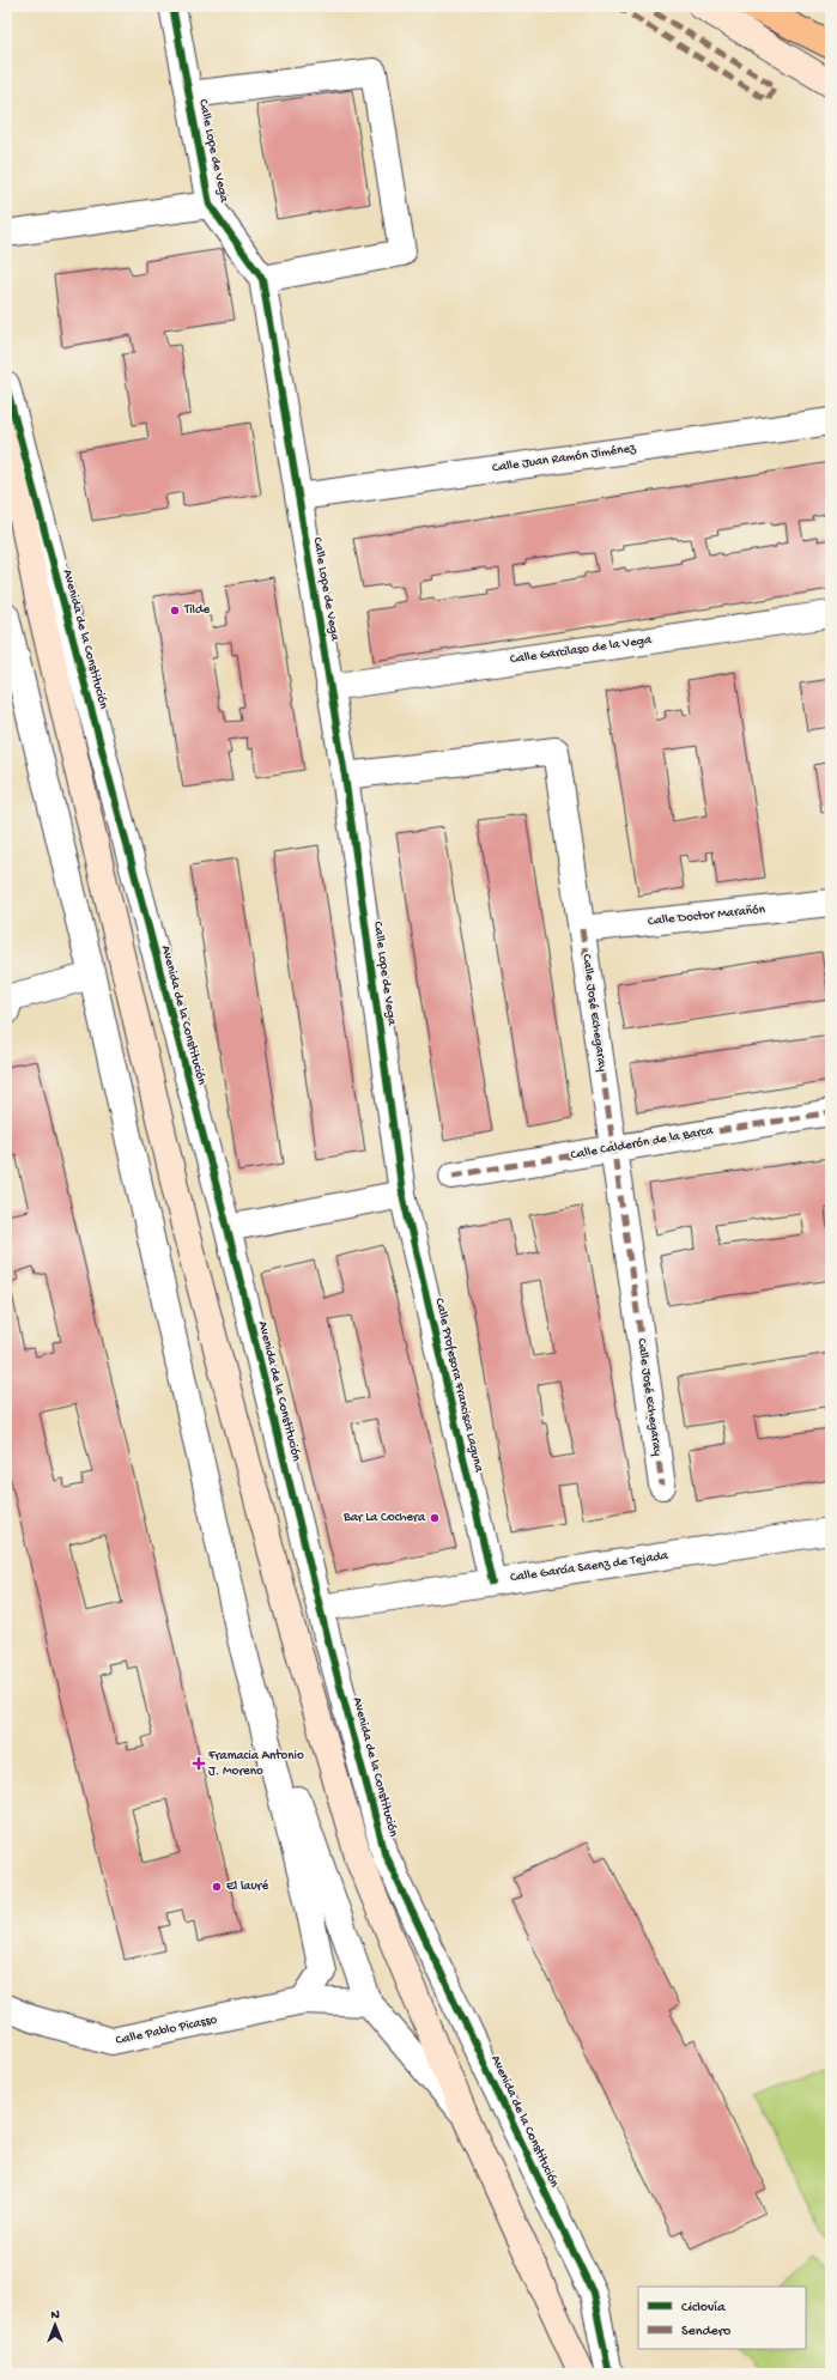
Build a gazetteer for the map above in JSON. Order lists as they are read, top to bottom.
{
  "streets": {
    "street": [
      "Calle Lope de Vega",
      "Calle Juan Ramón Jiménez",
      "Avenida de la Constitución",
      "Calle Garcilaso de la Vega",
      "Calle Doctor Marañón",
      "Calle José Echegaray",
      "Calle Calderón de la Barca",
      "Calle Profesora Francisca Laguna",
      "Calle García Saenz de Tejada",
      "Calle Pablo Picasso"
    ]
  },
  "crossings": [
    ["Calle Lope de Vega", "Calle Juan Ramón Jiménez"],
    ["Calle Lope de Vega", "Calle Garcilaso de la Vega"],
    ["Calle Lope de Vega", "Calle José Echegaray"],
    ["Calle Lope de Vega", "Calle Profesora Francisca Laguna"],
    ["Avenida de la Constitución", "Calle García Saenz de Tejada"],
    ["Calle Doctor Marañón", "Calle José Echegaray"],
    ["Calle José Echegaray", "Calle Calderón de la Barca"],
    ["Calle Profesora Francisca Laguna", "Calle García Saenz de Tejada"]
  ],
  "places": {
    "other": ["Tilde", "Bar La Cochera", "El lauré"],
    "health": ["Framacia Antonio J. Moreno"]
  },
  "legend": ["Ciclovía", "Sendero"],
  "north": "top"
}
